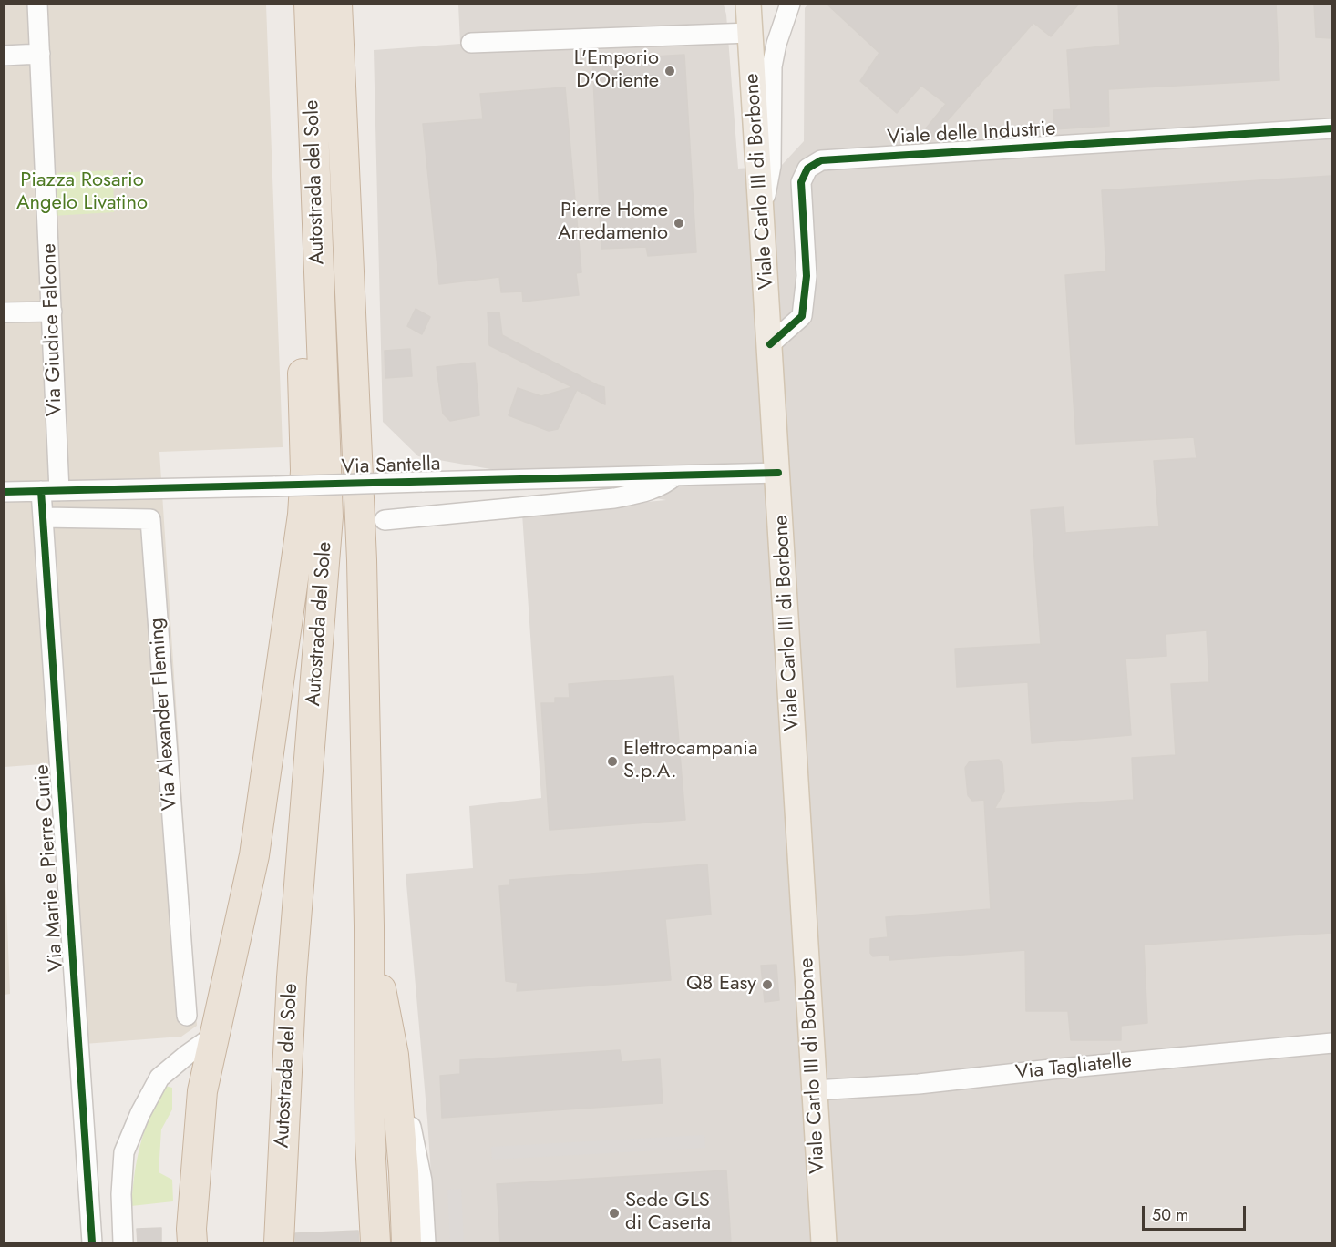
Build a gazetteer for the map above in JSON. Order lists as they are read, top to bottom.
{
  "streets": {
    "highway": ["Autostrada del Sole"],
    "main road": ["Viale Carlo III di Borbone"],
    "street": [
      "Viale delle Industrie",
      "Via Giudice Falcone",
      "Via Santella",
      "Via Alexander Fleming",
      "Via Marie e Pierre Curie",
      "Via Tagliatelle"
    ]
  },
  "crossings": [
    ["Viale delle Industrie", "Viale Carlo III di Borbone"],
    ["Viale Carlo III di Borbone", "Via Santella"],
    ["Viale Carlo III di Borbone", "Via Tagliatelle"],
    ["Via Giudice Falcone", "Via Santella"],
    ["Via Giudice Falcone", "Via Marie e Pierre Curie"],
    ["Via Santella", "Via Marie e Pierre Curie"],
    ["Via Alexander Fleming", "Via Marie e Pierre Curie"]
  ],
  "parks": ["Piazza Rosario Angelo Livatino"],
  "places": [
    "L'Emporio D'Oriente",
    "Pierre Home Arredamento",
    "Elettrocampania S.p.A.",
    "Q8 Easy",
    "Sede GLS di Caserta"
  ],
  "scale_bar": "50 m"
}
